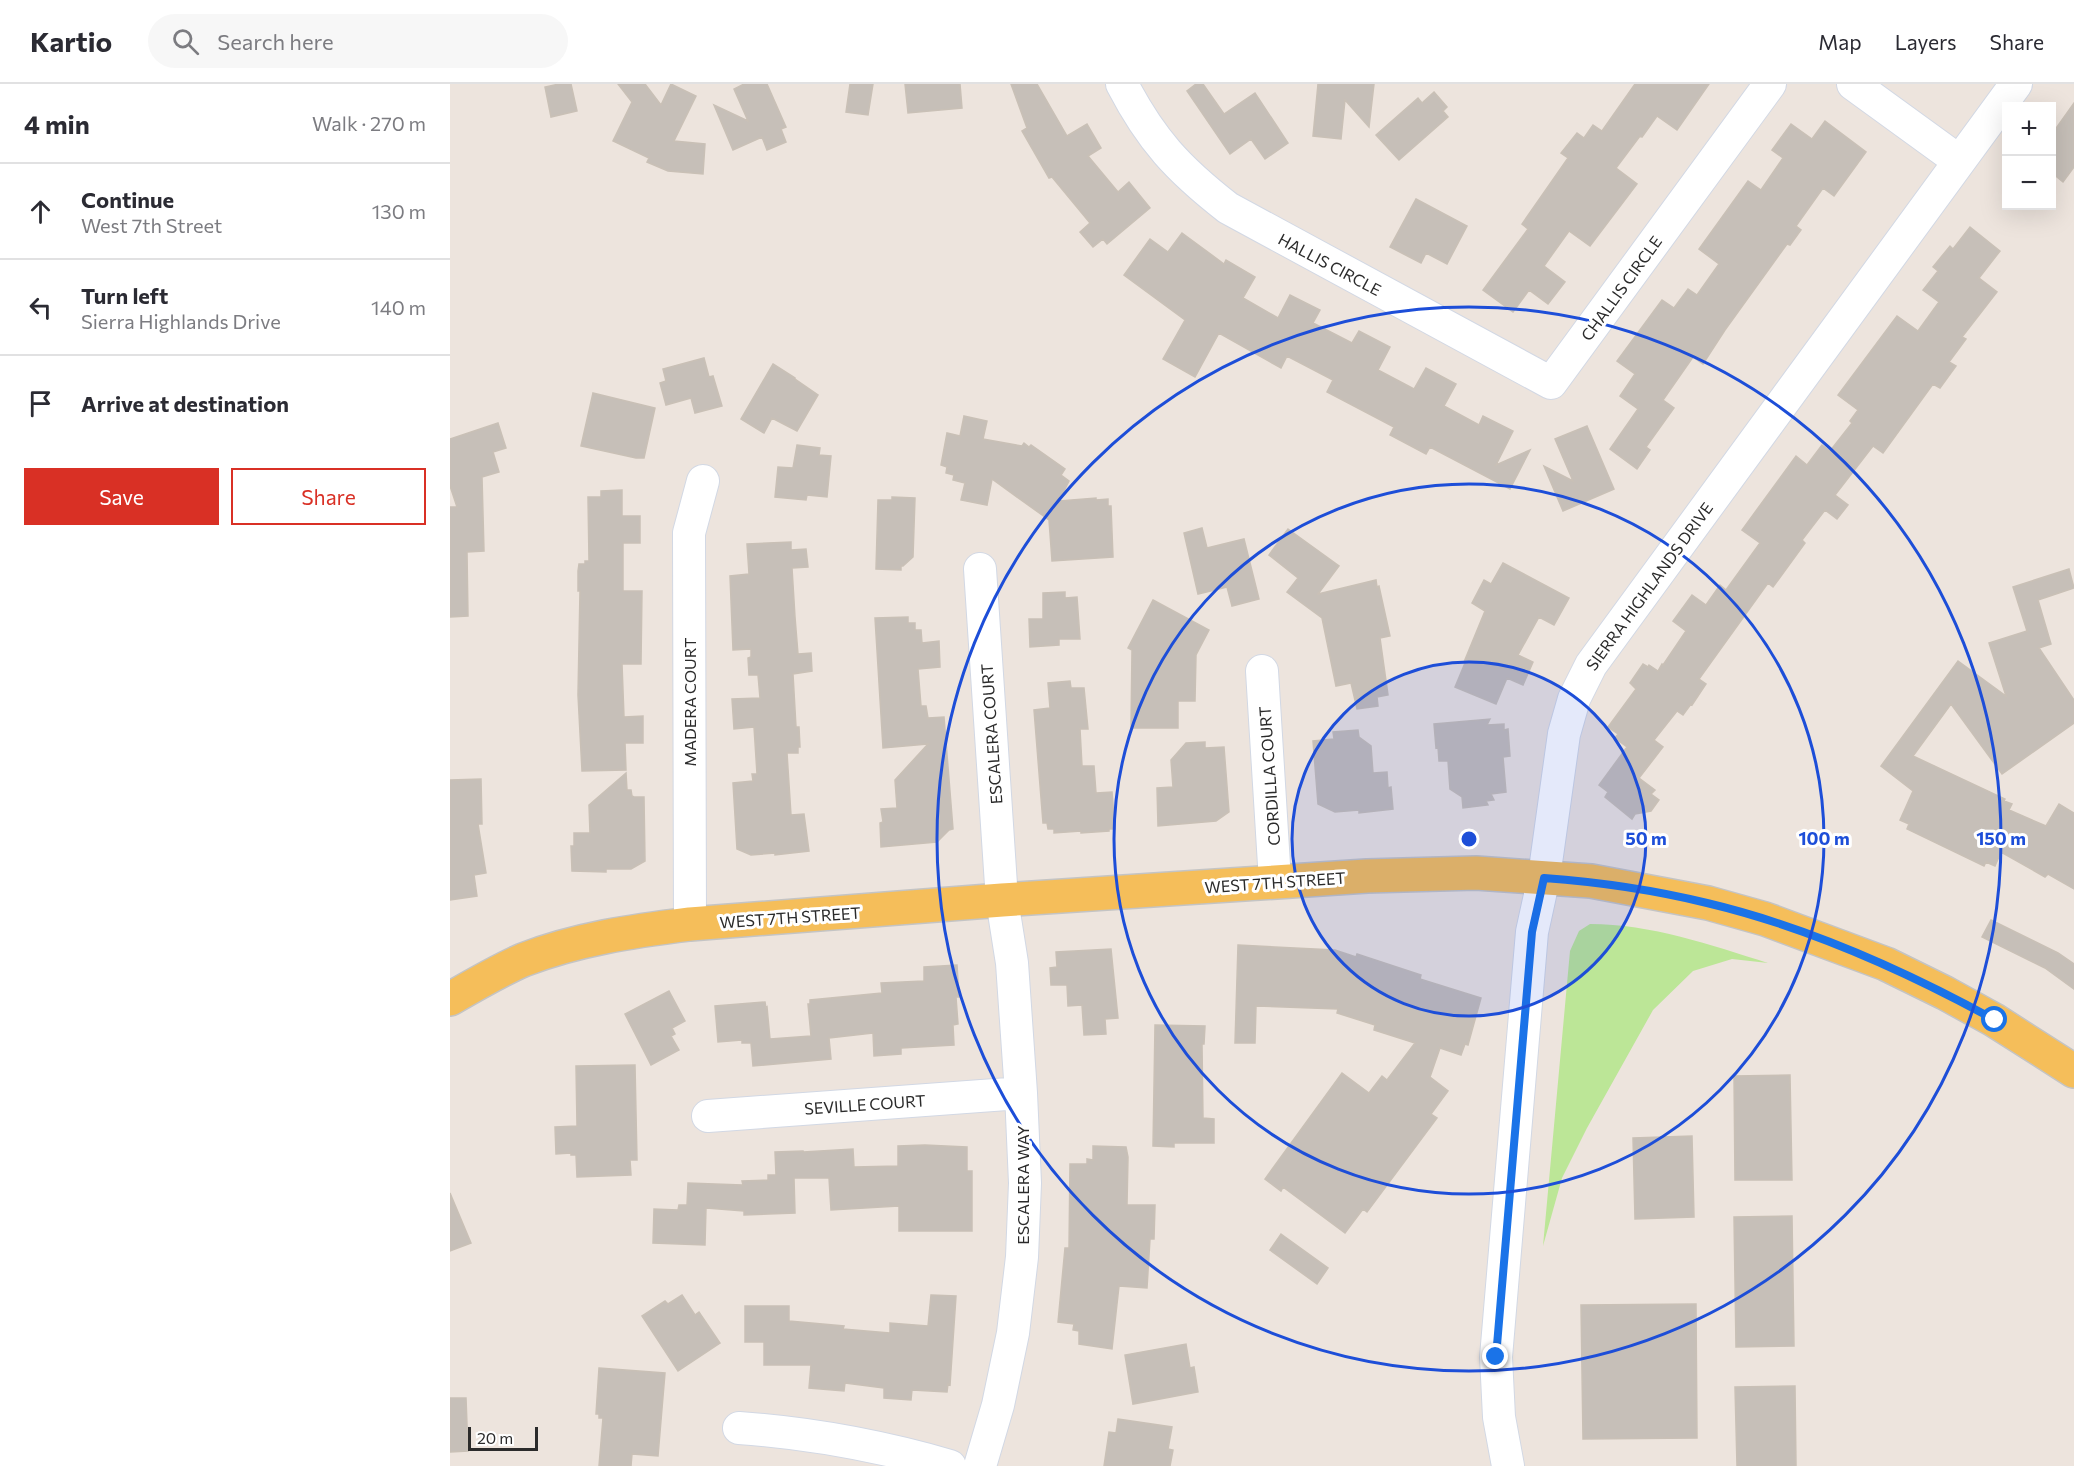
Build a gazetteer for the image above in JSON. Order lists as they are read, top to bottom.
{
  "streets": {
    "main road": ["WEST 7TH STREET"],
    "street": [
      "HALLIS CIRCLE",
      "CHALLIS CIRCLE",
      "SIERRA HIGHLANDS DRIVE",
      "MADERA COURT",
      "ESCALERA COURT",
      "CORDILLA COURT",
      "SEVILLE COURT",
      "ESCALERA WAY"
    ]
  },
  "crossings": [
    ["HALLIS CIRCLE", "CHALLIS CIRCLE"],
    ["SIERRA HIGHLANDS DRIVE", "WEST 7TH STREET"],
    ["MADERA COURT", "WEST 7TH STREET"],
    ["ESCALERA COURT", "WEST 7TH STREET"],
    ["ESCALERA COURT", "ESCALERA WAY"],
    ["CORDILLA COURT", "WEST 7TH STREET"],
    ["WEST 7TH STREET", "ESCALERA WAY"],
    ["SEVILLE COURT", "ESCALERA WAY"]
  ],
  "scale_bar": "20 m",
  "page": {
    "header": "Kartio",
    "search": "Search here",
    "nav": ["Map", "Layers", "Share"],
    "heading": ["4 min", "Walk · 270 m"],
    "map_buttons": ["+", "−"],
    "list": [
      ["Continue", "West 7th Street", "130 m"],
      ["Turn left", "Sierra Highlands Drive", "140 m"],
      "Arrive at destination"
    ],
    "buttons": ["Save", "Share"],
    "scale": "20 m"
  },
  "rings": ["50 m", "100 m", "150 m"]
}
